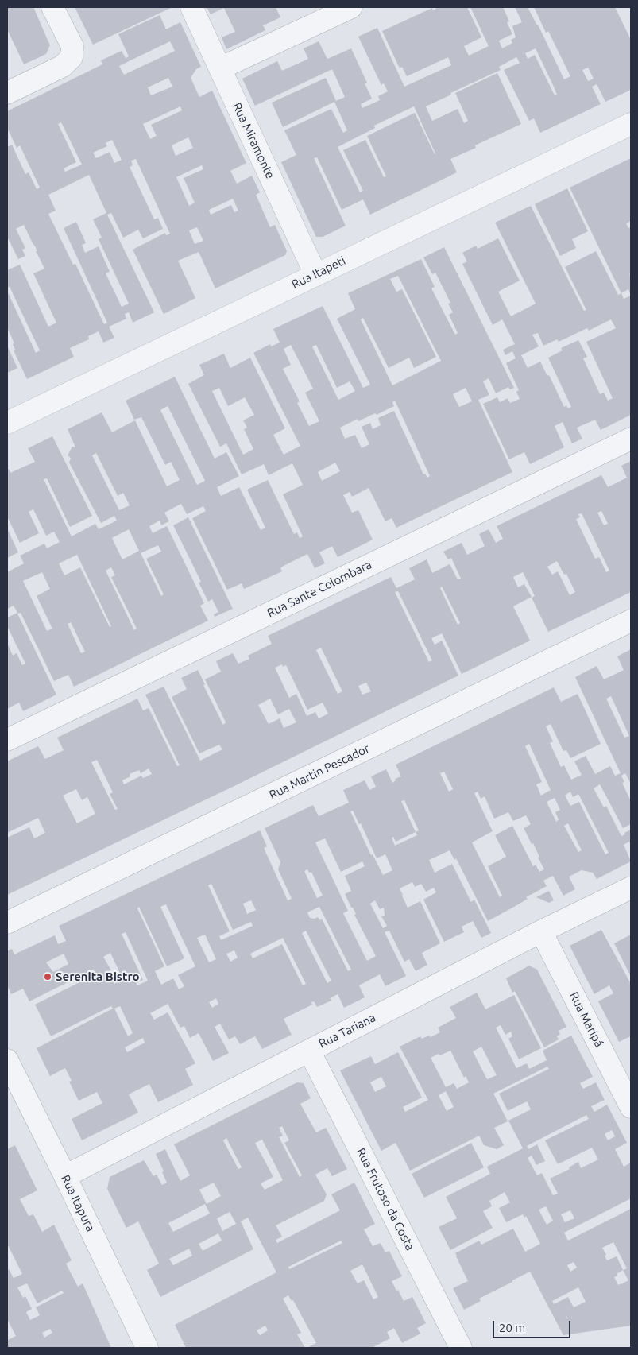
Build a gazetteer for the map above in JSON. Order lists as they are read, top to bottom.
{
  "streets": {
    "street": [
      "Rua Miramonte",
      "Rua Itapeti",
      "Rua Sante Colombara",
      "Rua Martin Pescador",
      "Rua Maripá",
      "Rua Tariana",
      "Rua Frutoso da Costa",
      "Rua Itapura"
    ]
  },
  "crossings": [
    ["Rua Miramonte", "Rua Itapeti"],
    ["Rua Maripá", "Rua Tariana"],
    ["Rua Tariana", "Rua Frutoso da Costa"],
    ["Rua Tariana", "Rua Itapura"]
  ],
  "places": ["Serenita Bistro"],
  "scale_bar": "20 m"
}
